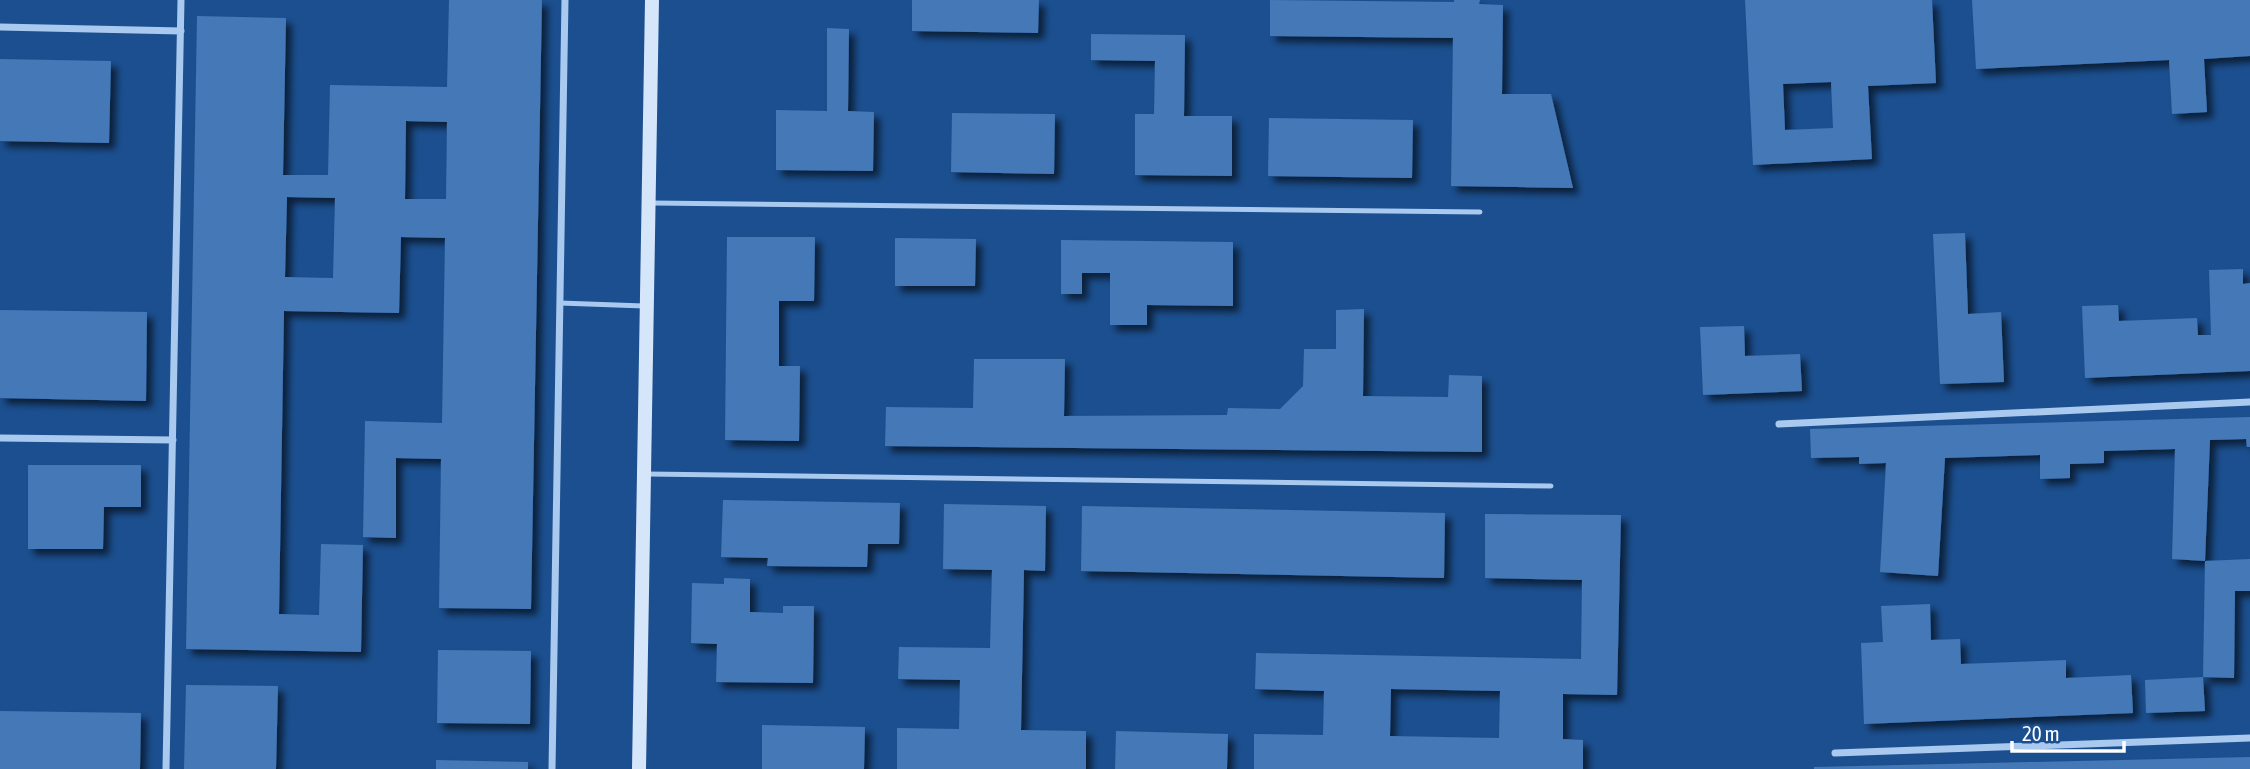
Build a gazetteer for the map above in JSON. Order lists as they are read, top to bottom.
{
  "scale_bar": "20 m"
}
